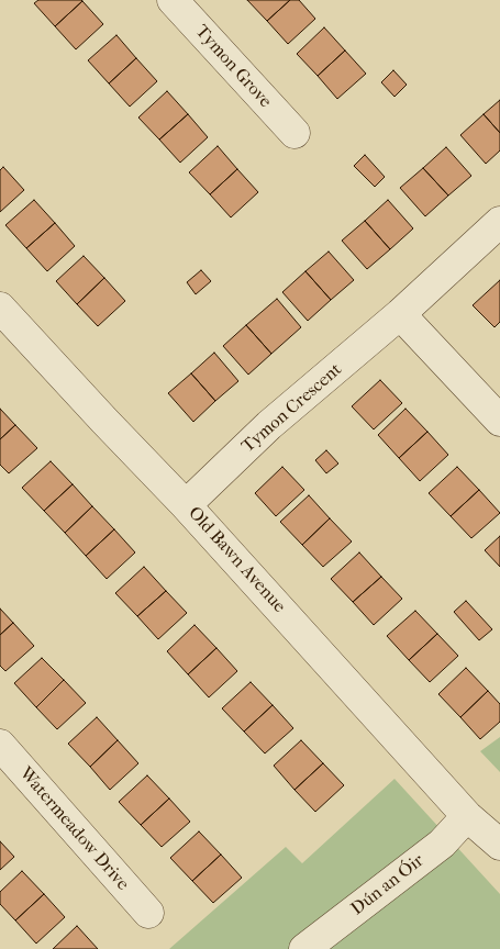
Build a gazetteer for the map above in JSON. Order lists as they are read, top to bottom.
{
  "streets": {
    "street": [
      "Tymon Grove",
      "Tymon Crescent",
      "Old Bawn Avenue",
      "Watermeadow Drive",
      "Dún an Óir"
    ]
  },
  "crossings": [
    ["Tymon Crescent", "Old Bawn Avenue"],
    ["Old Bawn Avenue", "Dún an Óir"]
  ]
}
